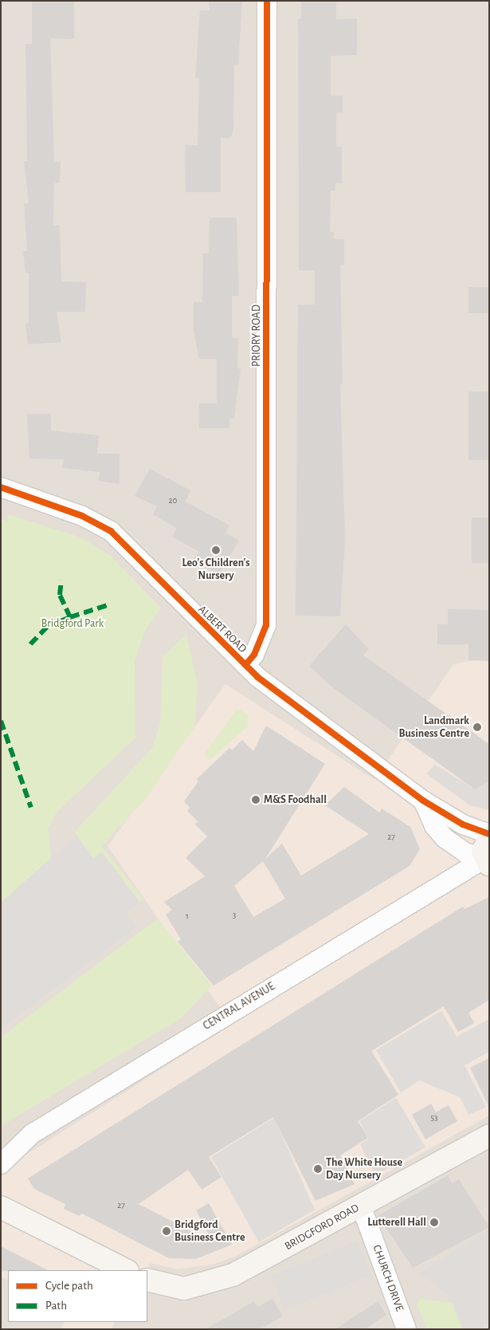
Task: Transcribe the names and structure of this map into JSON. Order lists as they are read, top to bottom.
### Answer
{
  "streets": {
    "street": [
      "PRIORY ROAD",
      "ALBERT ROAD",
      "CENTRAL AVENUE",
      "BRIDGFORD ROAD",
      "CHURCH DRIVE"
    ]
  },
  "crossings": [
    ["PRIORY ROAD", "ALBERT ROAD"],
    ["ALBERT ROAD", "CENTRAL AVENUE"],
    ["BRIDGFORD ROAD", "CHURCH DRIVE"]
  ],
  "parks": ["Bridgford Park"],
  "places": [
    "Leo's Children's Nursery",
    "Landmark Business Centre",
    "M&S Foodhall",
    "The White House Day Nursery",
    "Lutterell Hall",
    "Bridgford Business Centre"
  ],
  "house_numbers": [
    "20",
    "27",
    "3",
    "1",
    "53",
    "27"
  ],
  "legend": ["Cycle path", "Path"]
}
